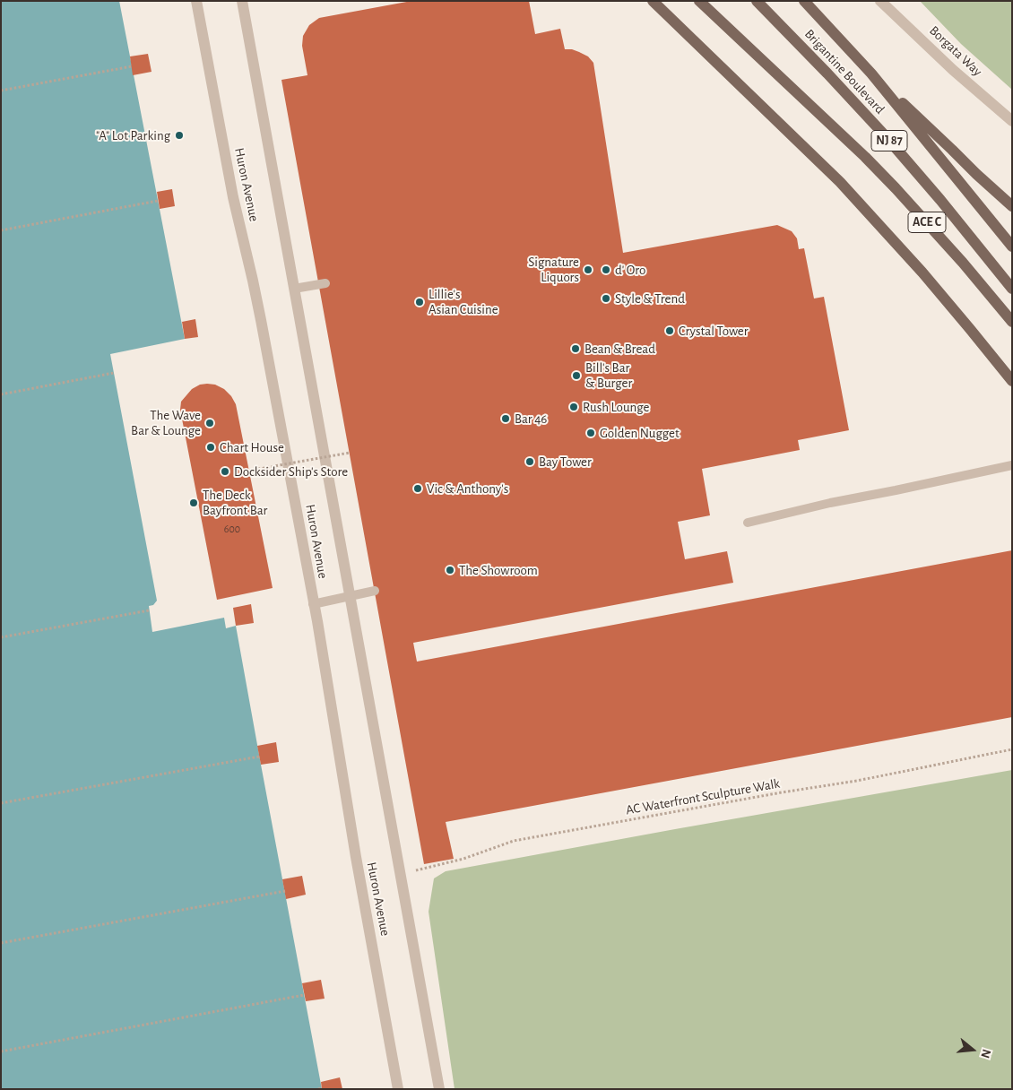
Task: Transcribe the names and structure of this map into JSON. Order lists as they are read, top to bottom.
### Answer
{
  "streets": {
    "main road": ["Brigantine Boulevard", "NJ 87", "ACE C"],
    "street": ["Borgata Way", "Huron Avenue"],
    "path": ["AC Waterfront Sculpture Walk"]
  },
  "crossings": [
    ["Huron Avenue", "AC Waterfront Sculpture Walk"]
  ],
  "places": [
    "\"A\" Lot Parking",
    "Signature Liquors",
    "d' Oro",
    "Style & Trend",
    "Lillie's Asian Cuisine",
    "Crystal Tower",
    "Bean & Bread",
    "Bill's Bar & Burger",
    "Rush Lounge",
    "Bar 46",
    "The Wave Bar & Lounge",
    "Golden Nugget",
    "Chart House",
    "Bay Tower",
    "Docksider Ship's Store",
    "Vic & Anthony's",
    "The Deck Bayfront Bar",
    "The Showroom"
  ],
  "house_numbers": ["600"],
  "north": "right"
}
